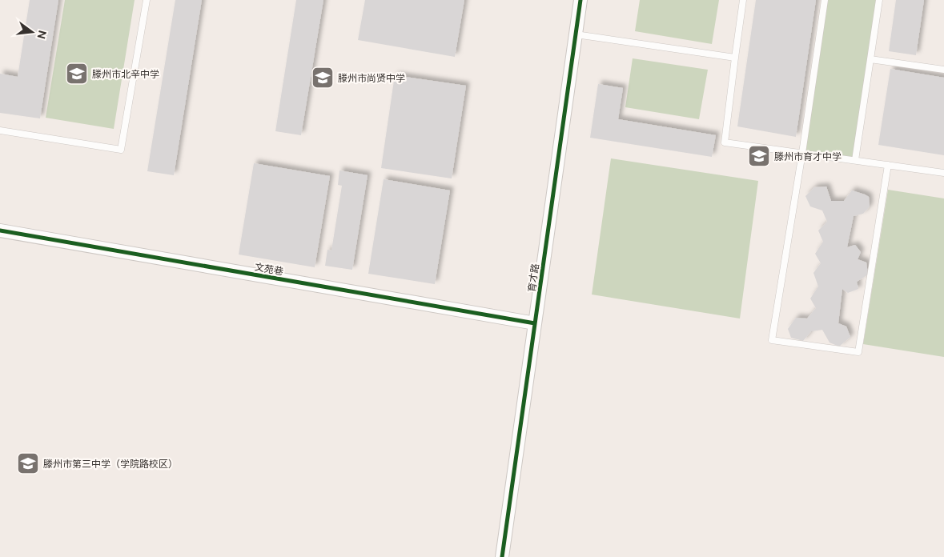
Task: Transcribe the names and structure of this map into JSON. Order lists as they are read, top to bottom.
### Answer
{
  "streets": {
    "street": ["文苑巷", "育才路"]
  },
  "crossings": [
    ["文苑巷", "育才路"]
  ],
  "places": {
    "school or university": [
      "滕州市北辛中学",
      "滕州市尚贤中学",
      "滕州市育才中学",
      "滕州市第三中学（学院路校区）"
    ]
  },
  "north": "right"
}
